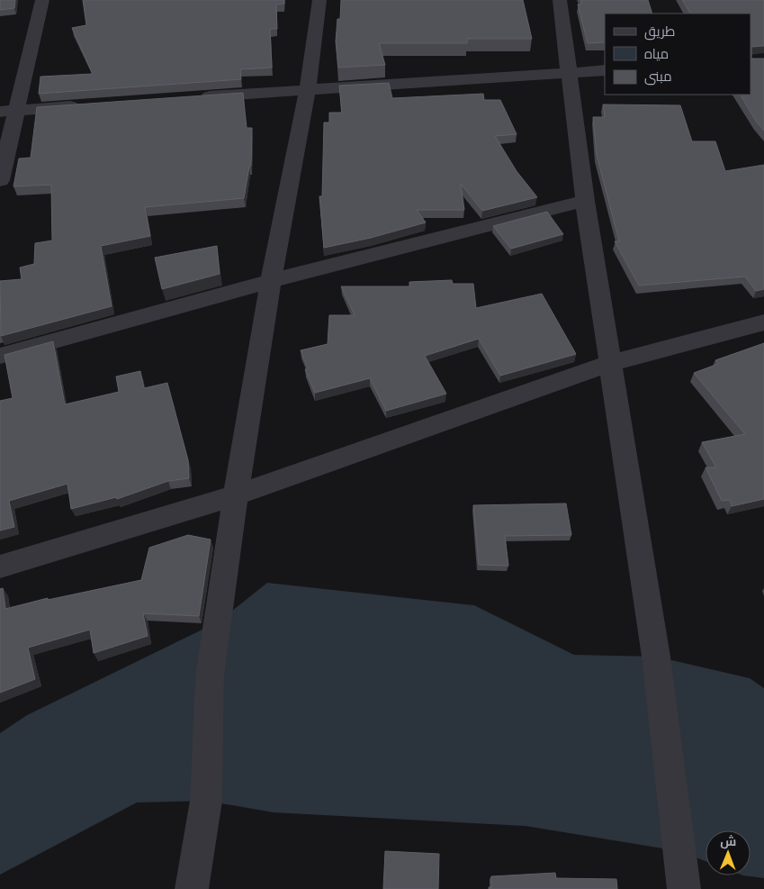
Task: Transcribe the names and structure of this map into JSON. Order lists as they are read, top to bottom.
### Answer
{
  "legend": ["طريق", "مياه", "مبنى"],
  "north": "top"
}
